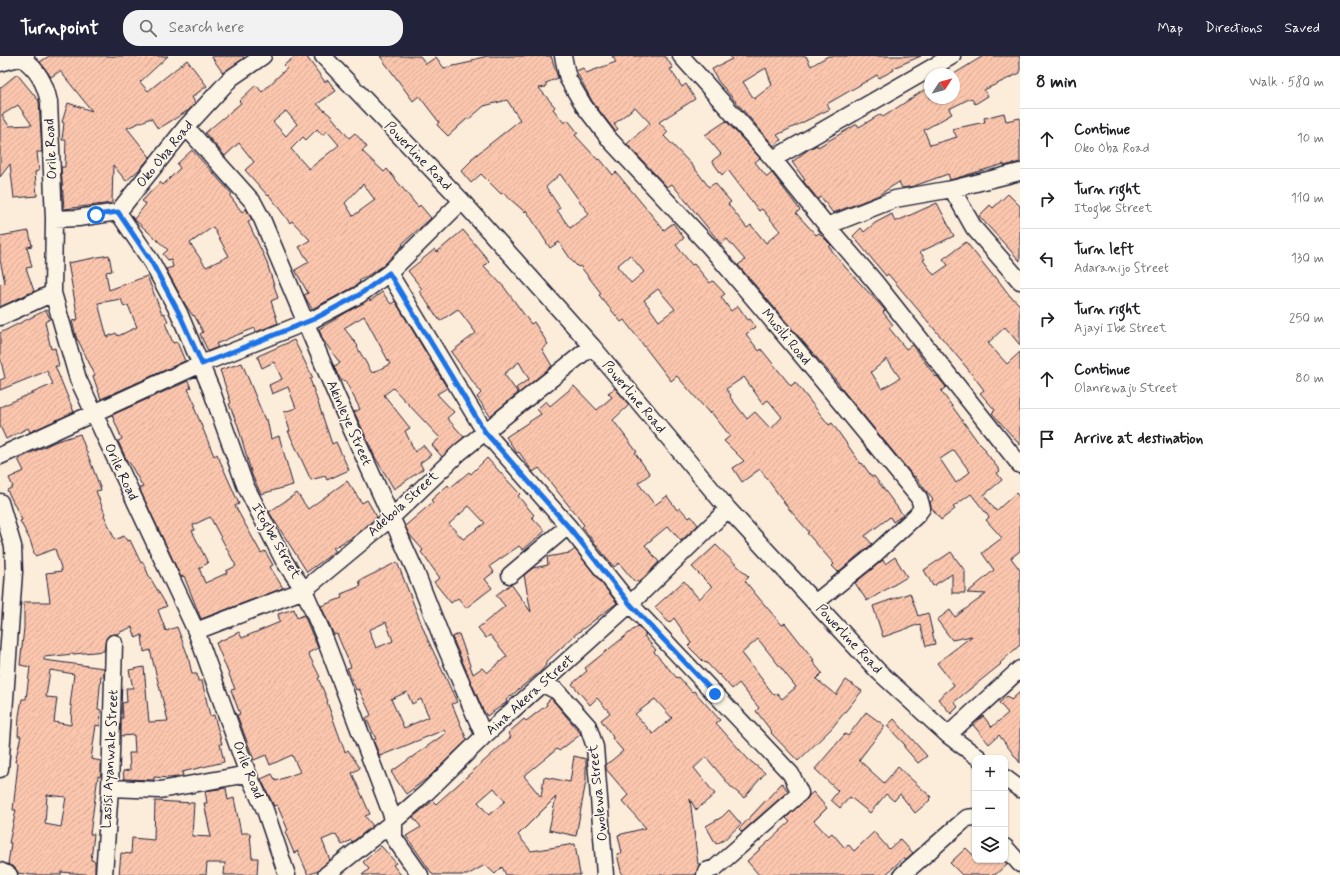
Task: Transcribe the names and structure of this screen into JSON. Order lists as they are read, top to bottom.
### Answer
{
  "streets": {
    "street": [
      "Orile Road",
      "Oko Oba Road",
      "Powerline Road",
      "Musili Road",
      "Akinleye Street",
      "Adebola Street",
      "Itogbe Street",
      "Aina Akera Street",
      "Lasisi Ayanwale Street",
      "Owolewa Street"
    ]
  },
  "crossings": [
    ["Orile Road", "Adebola Street"],
    ["Oko Oba Road", "Akinleye Street"],
    ["Oko Oba Road", "Itogbe Street"],
    ["Powerline Road", "Musili Road"],
    ["Powerline Road", "Adebola Street"],
    ["Powerline Road", "Aina Akera Street"],
    ["Akinleye Street", "Adebola Street"],
    ["Akinleye Street", "Aina Akera Street"],
    ["Adebola Street", "Itogbe Street"],
    ["Itogbe Street", "Aina Akera Street"],
    ["Aina Akera Street", "Owolewa Street"]
  ],
  "north": "top right",
  "page": {
    "header": "Turnpoint",
    "search": "Search here",
    "nav": ["Map", "Directions", "Saved"],
    "heading": ["8 min", "Walk · 580 m"],
    "list": [
      ["Continue", "Oko Oba Road", "10 m"],
      ["Turn right", "Itogbe Street", "110 m"],
      ["Turn left", "Adaranijo Street", "130 m"],
      ["Turn right", "Ajayi Ibe Street", "250 m"],
      ["Continue", "Olanrewaju Street", "80 m"],
      "Arrive at destination"
    ],
    "map_buttons": ["+", "−"]
  }
}
